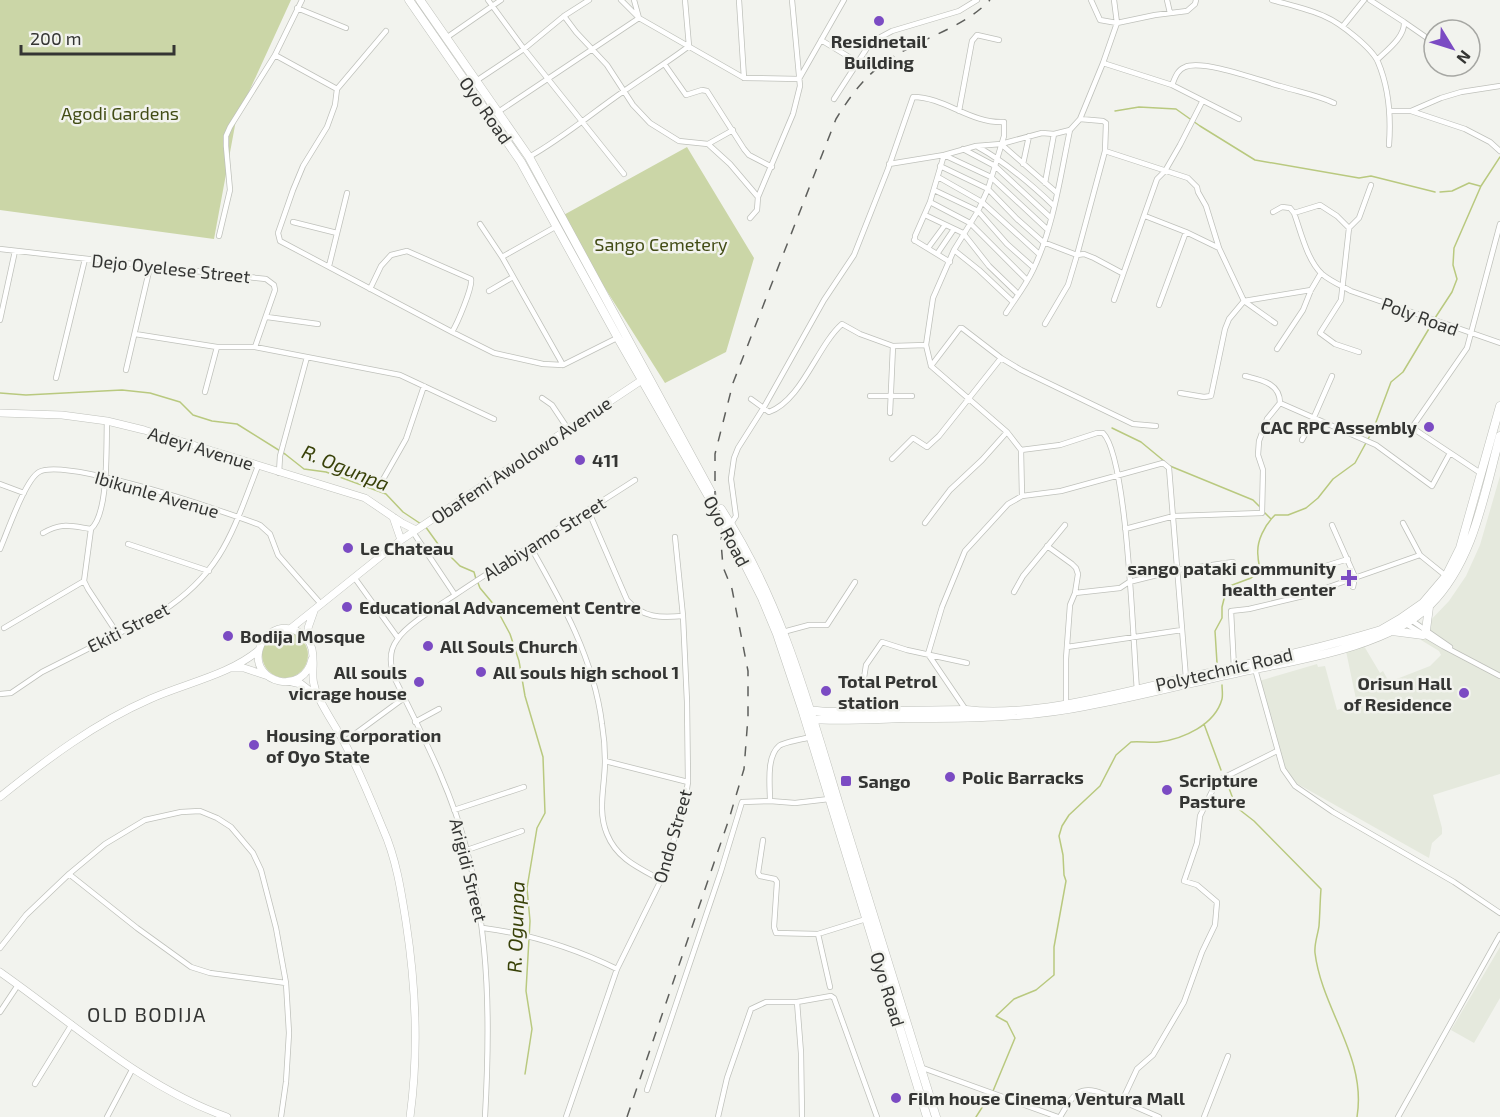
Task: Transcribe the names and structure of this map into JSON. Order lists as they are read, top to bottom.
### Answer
{
  "streets": {
    "main road": [
      "Oyo Road",
      "Adeyi Avenue",
      "Obafemi Awolowo Avenue",
      "Polytechnic Road"
    ],
    "street": [
      "Dejo Oyelese Street",
      "Poly Road",
      "Ibikunle Avenue",
      "Alabiyamo Street",
      "Ekiti Street",
      "Ondo Street",
      "Arigidi Street"
    ]
  },
  "crossings": [
    ["Oyo Road", "Obafemi Awolowo Avenue"],
    ["Oyo Road", "Polytechnic Road"],
    ["Adeyi Avenue", "Obafemi Awolowo Avenue"],
    ["Adeyi Avenue", "Ekiti Street"],
    ["Obafemi Awolowo Avenue", "Ibikunle Avenue"],
    ["Ibikunle Avenue", "Ekiti Street"]
  ],
  "districts": ["OLD BODIJA"],
  "water": ["R. Ogunpa"],
  "parks": ["Agodi Gardens", "Sango Cemetery"],
  "places": {
    "other": [
      "Residnetail Building",
      "CAC RPC Assembly",
      "411",
      "Le Chateau",
      "Educational Advancement Centre",
      "Bodija Mosque",
      "All Souls Church",
      "All souls high school 1",
      "All souls vicrage house",
      "Total Petrol station",
      "Orisun Hall of Residence",
      "Housing Corporation of Oyo State",
      "Polic Barracks",
      "Scripture Pasture",
      "Film house Cinema, Ventura Mall"
    ],
    "health": ["sango pataki community health center"],
    "transit": ["Sango"]
  },
  "scale_bar": "200 m",
  "north": "bottom right"
}
